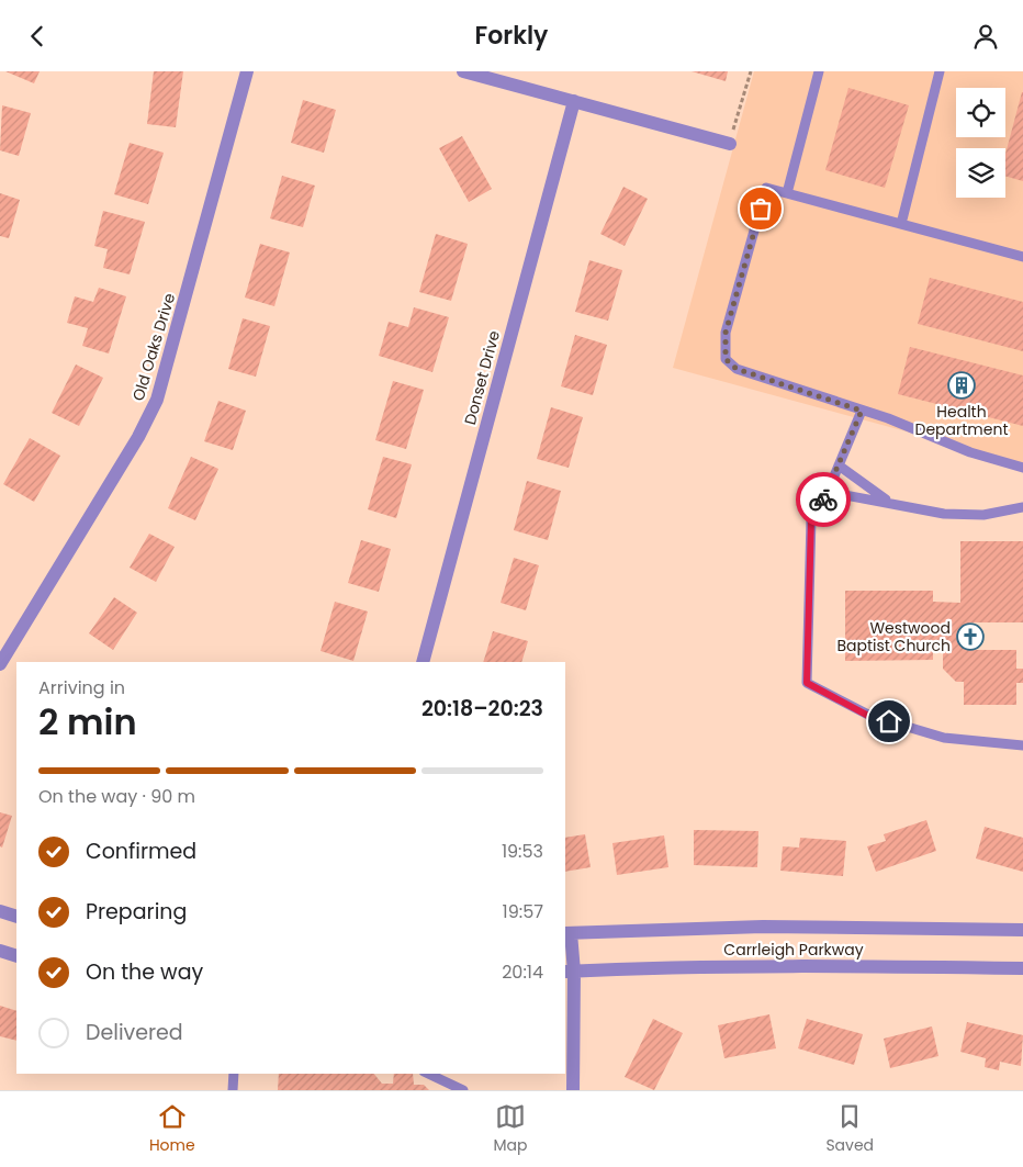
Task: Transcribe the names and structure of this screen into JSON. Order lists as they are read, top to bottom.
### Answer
{
  "streets": {
    "street": ["Old Oaks Drive", "Donset Drive", "Carrleigh Parkway"]
  },
  "places": {
    "building": ["Health Department"],
    "church": ["Westwood Baptist Church"]
  },
  "page": {
    "header": "Forkly",
    "heading": ["2 min", "Arriving in", "20:18–20:23"],
    "bar": "On the way · 90 m",
    "list": [
      ["Confirmed", "19:53"],
      ["Preparing", "19:57"],
      ["On the way", "20:14"],
      "Delivered"
    ],
    "tabs": ["Home", "Map", "Saved"]
  }
}
